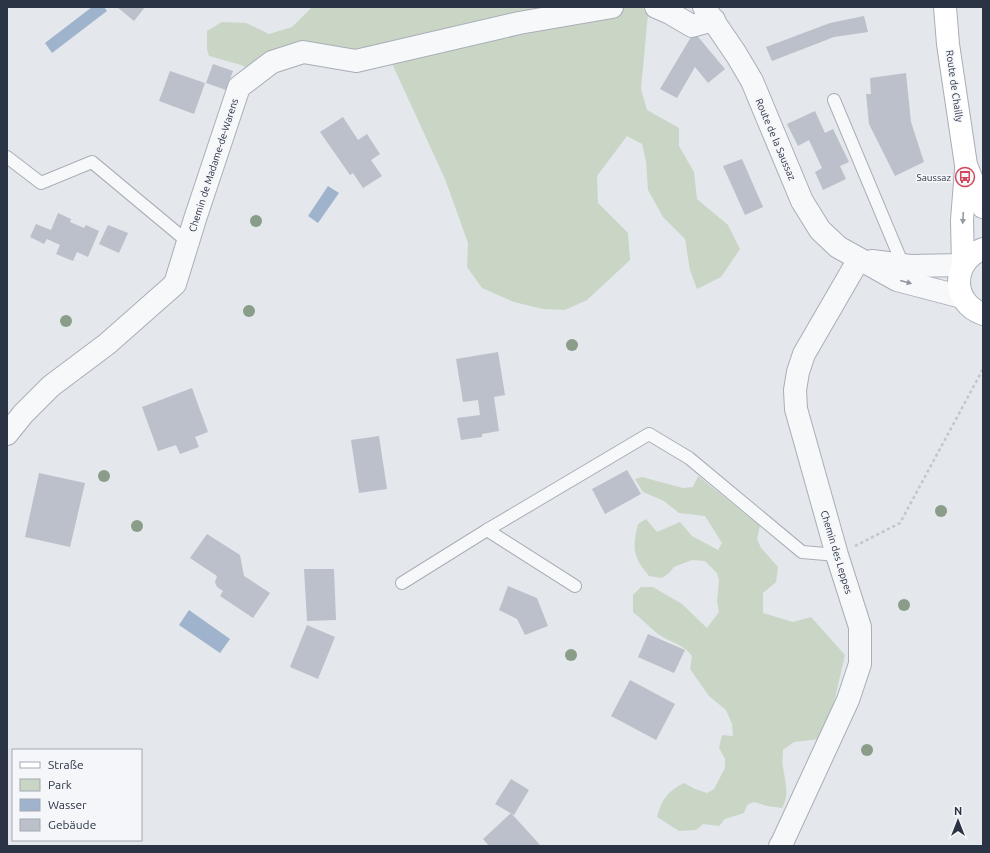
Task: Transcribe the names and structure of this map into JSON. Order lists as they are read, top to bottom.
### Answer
{
  "streets": {
    "main road": ["Route de Chailly"],
    "street": ["Route de la Saussaz", "Chemin de Madame-de-Warens", "Chemin des Leppes"]
  },
  "crossings": [
    ["Route de Chailly", "Route de la Saussaz"],
    ["Route de la Saussaz", "Chemin des Leppes"]
  ],
  "places": {
    "bus stop": ["Saussaz"]
  },
  "legend": [
    "Straße",
    "Park",
    "Wasser",
    "Gebäude"
  ],
  "north": "top"
}
